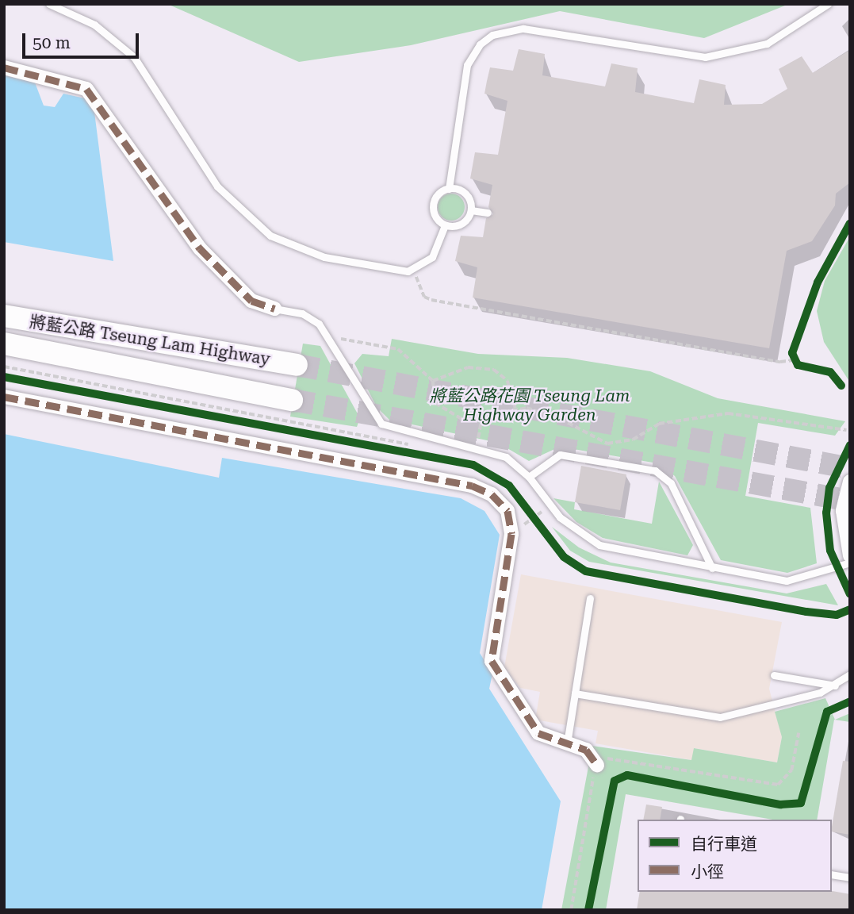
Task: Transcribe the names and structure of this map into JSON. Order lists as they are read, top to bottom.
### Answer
{
  "streets": {
    "main road": ["將藍公路 Tseung Lam Highway"]
  },
  "parks": ["將藍公路花園 Tseung Lam Highway Garden"],
  "legend": ["自行車道", "小徑"],
  "scale_bar": "50 m"
}
